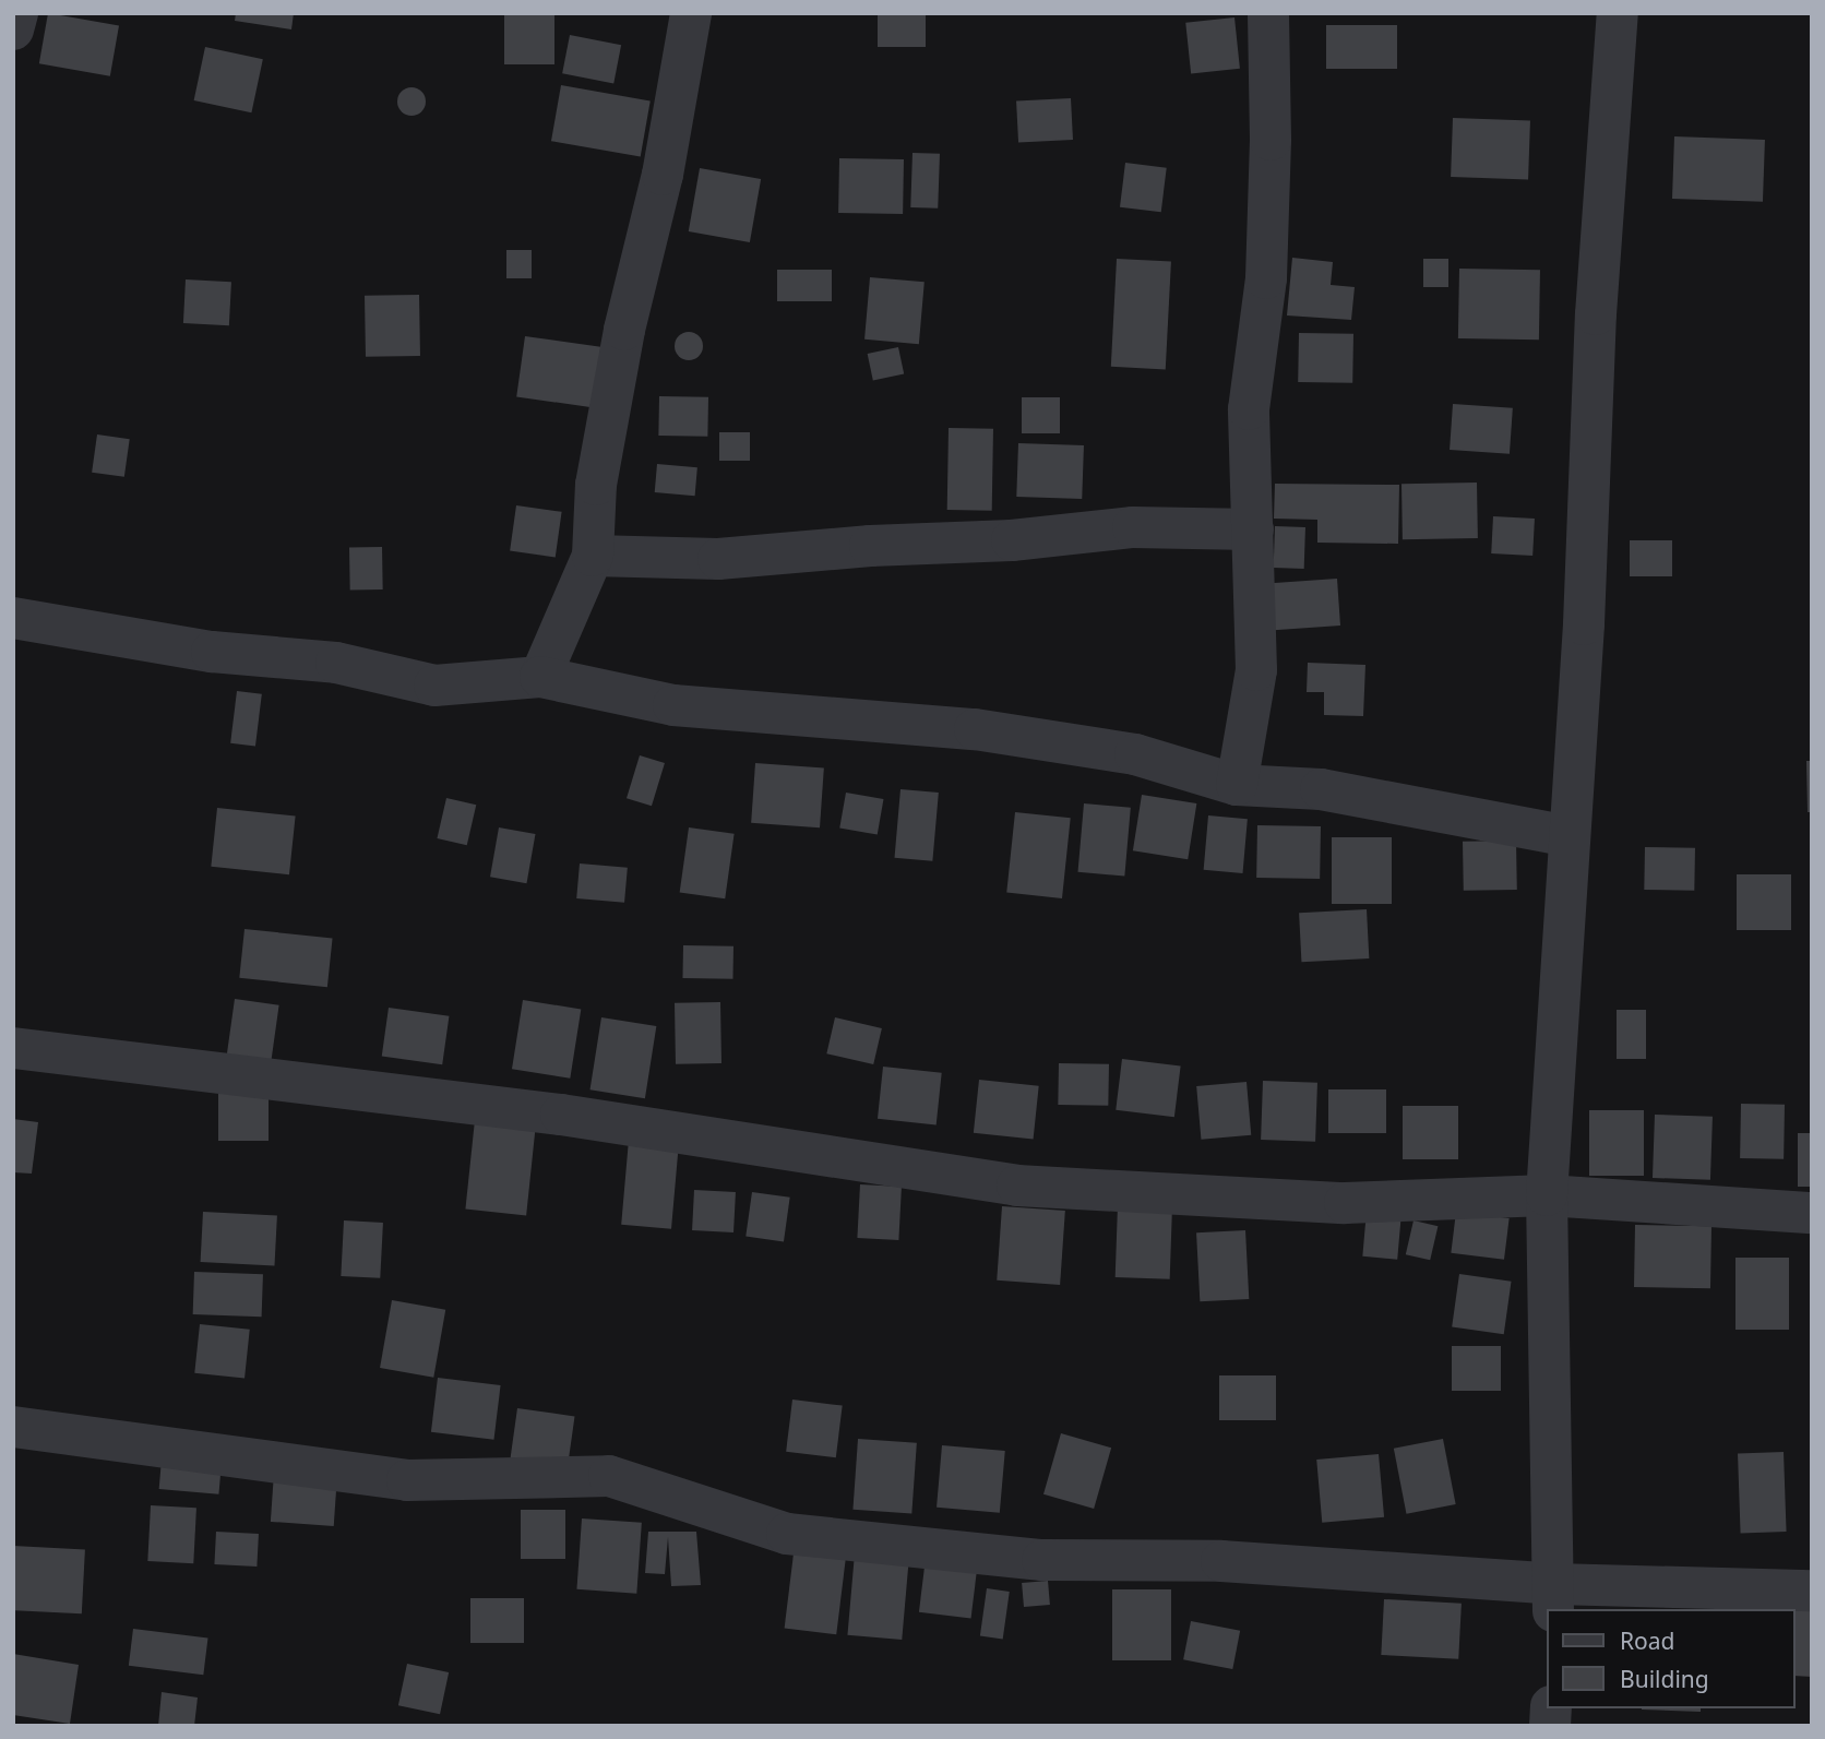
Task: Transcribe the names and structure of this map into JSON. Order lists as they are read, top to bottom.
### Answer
{
  "legend": ["Road", "Building"]
}
